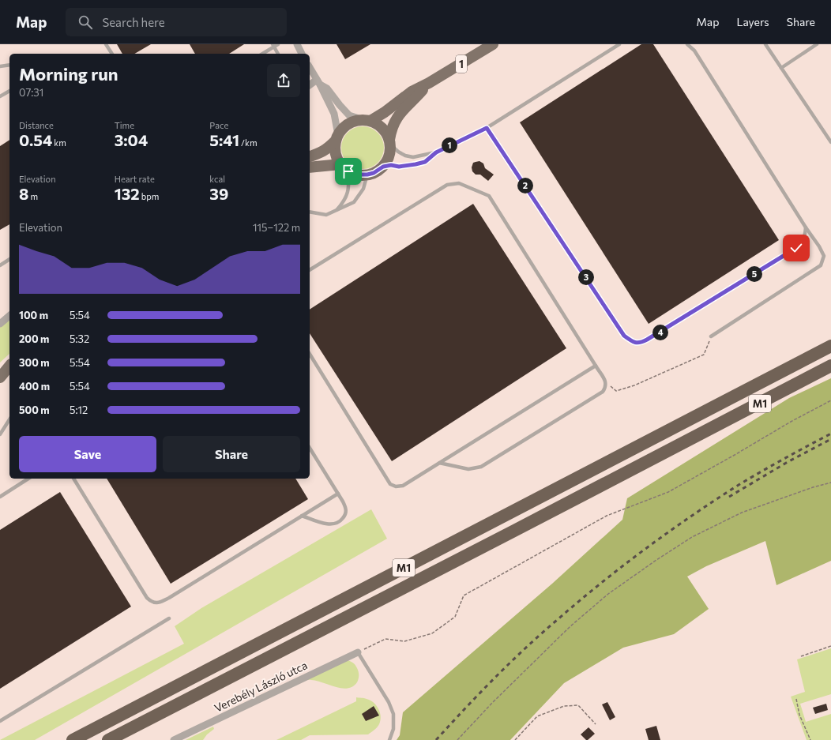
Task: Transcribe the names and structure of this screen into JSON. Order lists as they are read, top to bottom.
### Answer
{
  "streets": {
    "highway": ["M1"],
    "main road": ["1"],
    "street": ["Verebély László utca"]
  },
  "page": {
    "header": "Map",
    "search": "Search here",
    "nav": ["Map", "Layers", "Share"],
    "heading": ["Morning run", "07:31"],
    "stats": [
      ["Distance", "0.54 km"],
      ["Time", "3:04"],
      ["Pace", "5:41 /km"],
      ["Elevation", "8 m"],
      ["Heart rate", "132 bpm"],
      ["kcal", "39"]
    ],
    "pins": [
      "1",
      "2",
      "5",
      "3",
      "4"
    ],
    "chart": ["Elevation", "115–122 m"],
    "list": [
      {
        "name": "100 m",
        "note": "5:54"
      },
      {
        "name": "200 m",
        "note": "5:32"
      },
      {
        "name": "300 m",
        "note": "5:54"
      },
      {
        "name": "400 m",
        "note": "5:54"
      },
      {
        "name": "500 m",
        "note": "5:12"
      }
    ],
    "buttons": ["Save", "Share"]
  }
}
